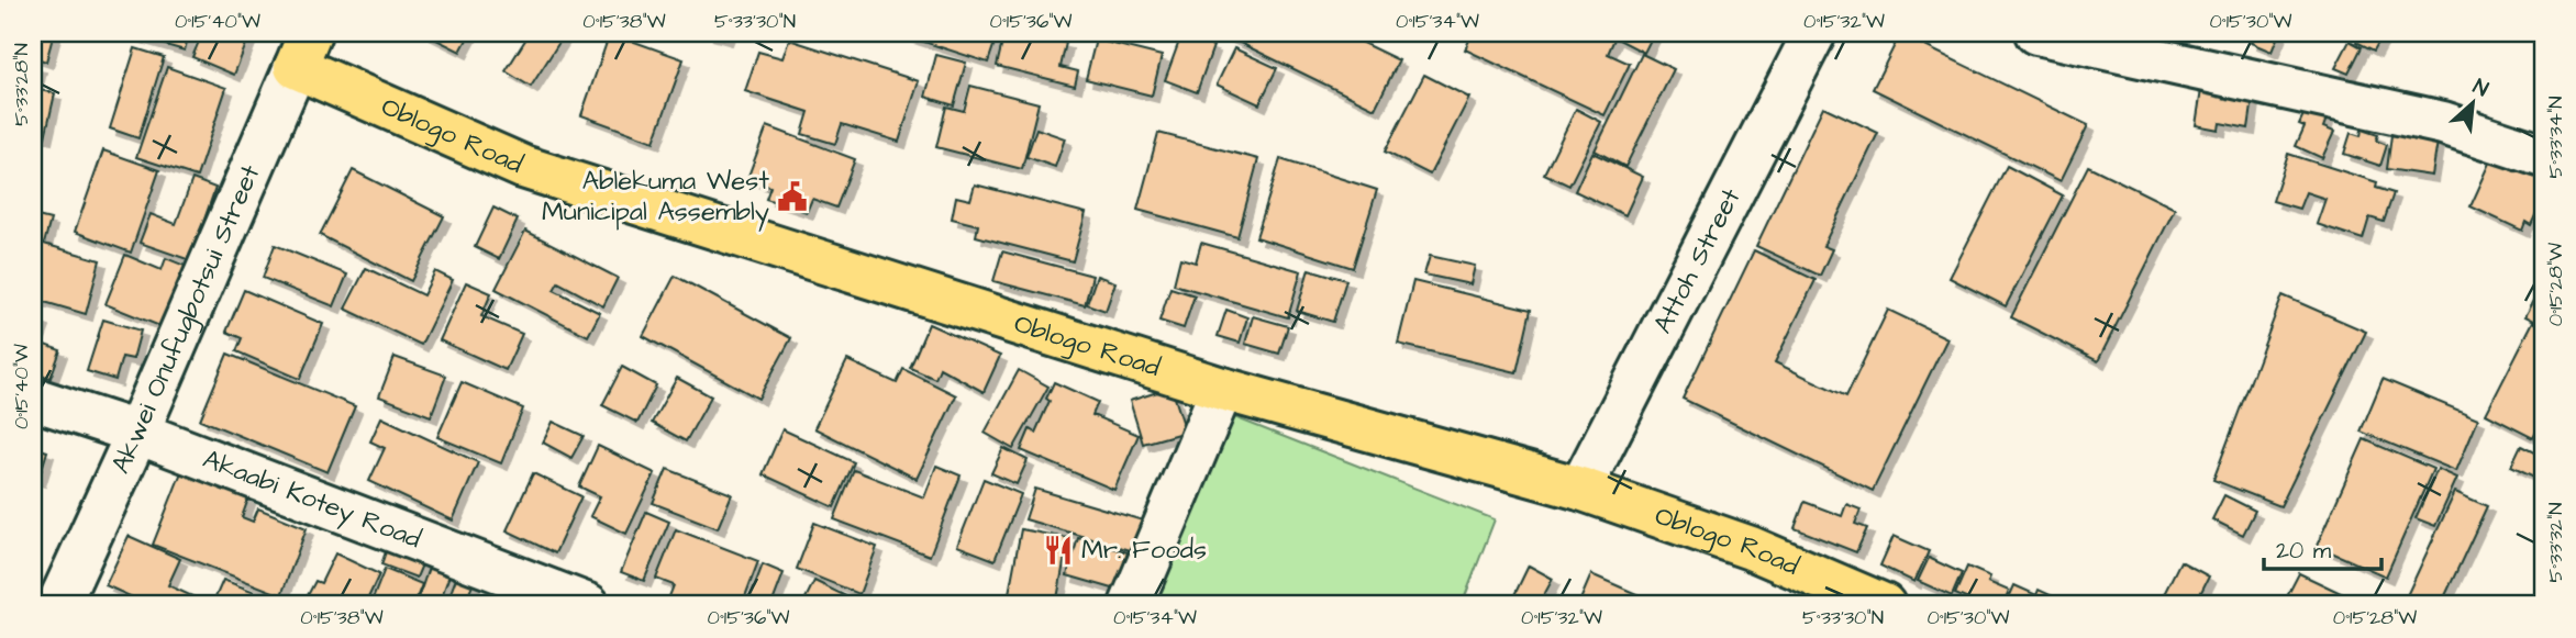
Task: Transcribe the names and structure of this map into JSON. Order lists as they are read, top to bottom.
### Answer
{
  "streets": {
    "main road": ["Oblogo Road"],
    "street": ["Attoh Street", "Akwei Onufugbotsui Street", "Akaabi Kotey Road"]
  },
  "crossings": [
    ["Oblogo Road", "Attoh Street"],
    ["Oblogo Road", "Akwei Onufugbotsui Street"],
    ["Akwei Onufugbotsui Street", "Akaabi Kotey Road"]
  ],
  "places": {
    "public building": ["Ablekuma West Municipal Assembly"],
    "restaurant": ["Mr. Foods"]
  },
  "scale_bar": "20 m",
  "north": "top right",
  "coordinates": [
    "0°15'40\"W",
    "0°15'38\"W",
    "5°33'30\"N",
    "0°15'36\"W",
    "0°15'34\"W",
    "0°15'32\"W",
    "0°15'30\"W",
    "5°33'28\"N",
    "5°33'34\"N",
    "0°15'28\"W",
    "5°33'32\"N"
  ]
}
